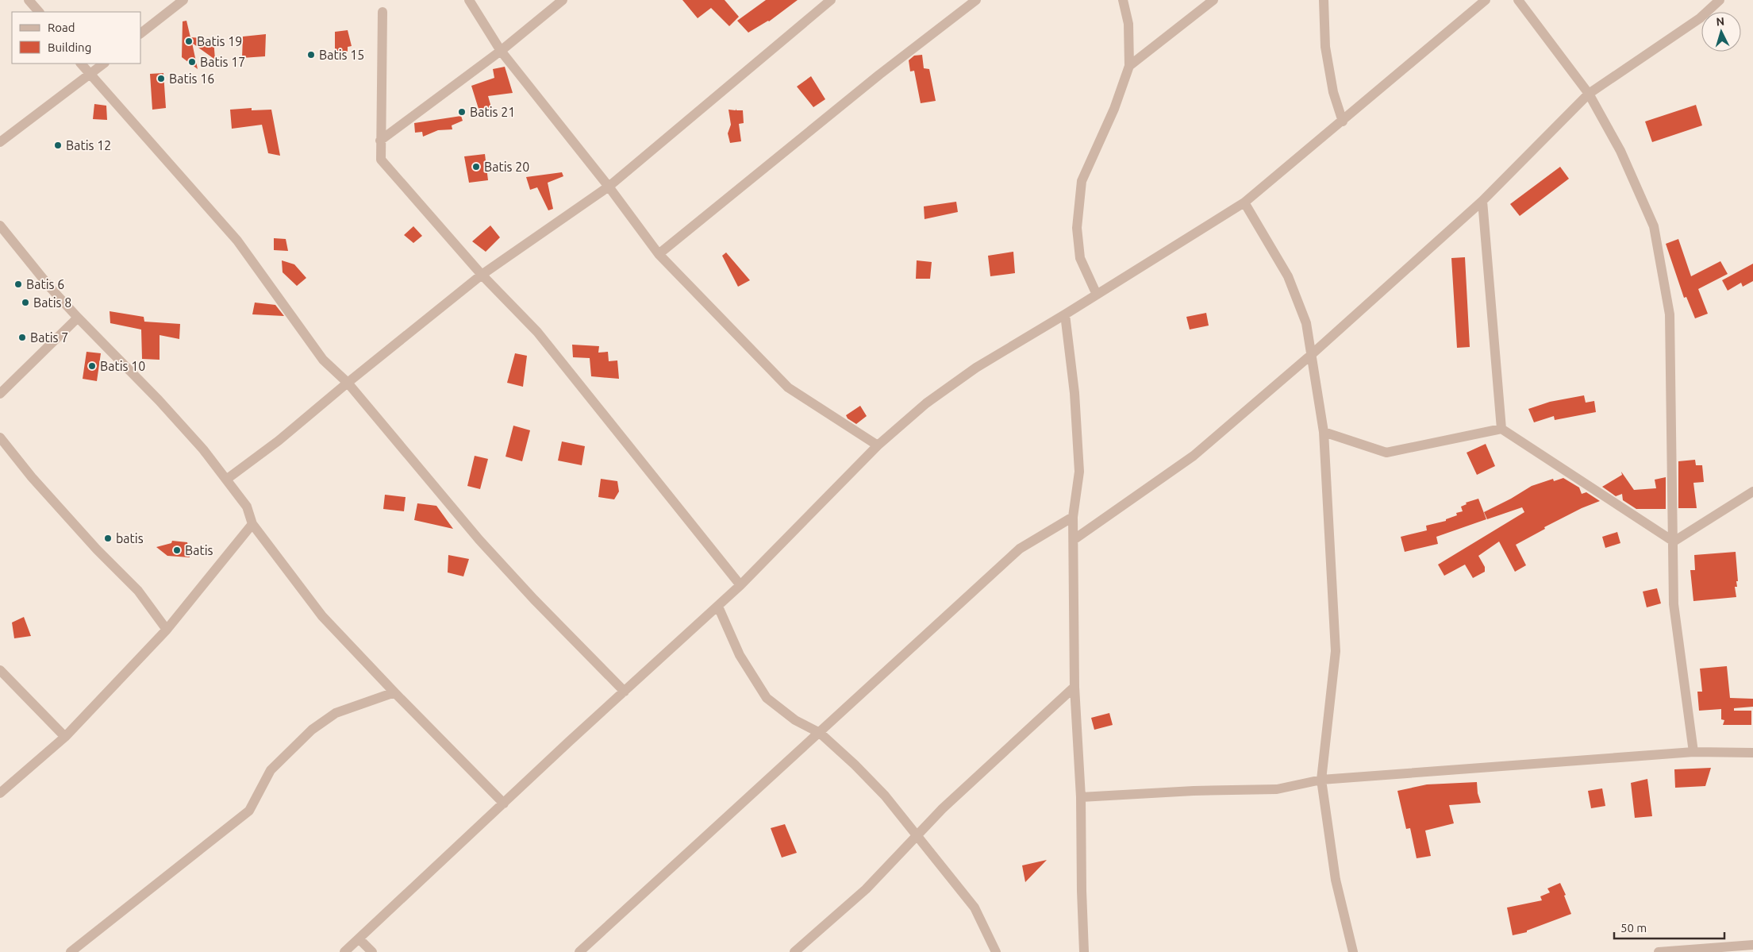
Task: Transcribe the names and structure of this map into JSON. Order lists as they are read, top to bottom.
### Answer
{
  "places": [
    "Batis 19",
    "Batis 15",
    "Batis 17",
    "Batis 16",
    "Batis 21",
    "Batis 12",
    "Batis 20",
    "Batis 6",
    "Batis 8",
    "Batis 7",
    "Batis 10",
    "batis",
    "Batis"
  ],
  "legend": ["Road", "Building"],
  "scale_bar": "50 m",
  "north": "top"
}
